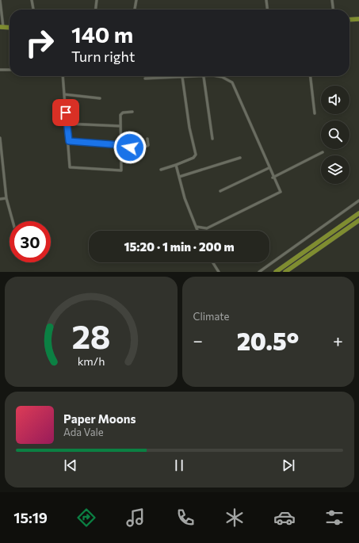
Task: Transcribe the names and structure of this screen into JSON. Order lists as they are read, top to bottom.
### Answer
{
  "page": {
    "turn": ["140 m", "Turn right"],
    "limit": "30",
    "trip": "15:20 · 1 min · 200 m",
    "tile": "Climate",
    "heat": ["−", "20.5°", "+"],
    "song": ["Paper Moons", "Ada Vale"],
    "tabs": "15:19",
    "gauge": ["28", "km/h"]
  }
}
